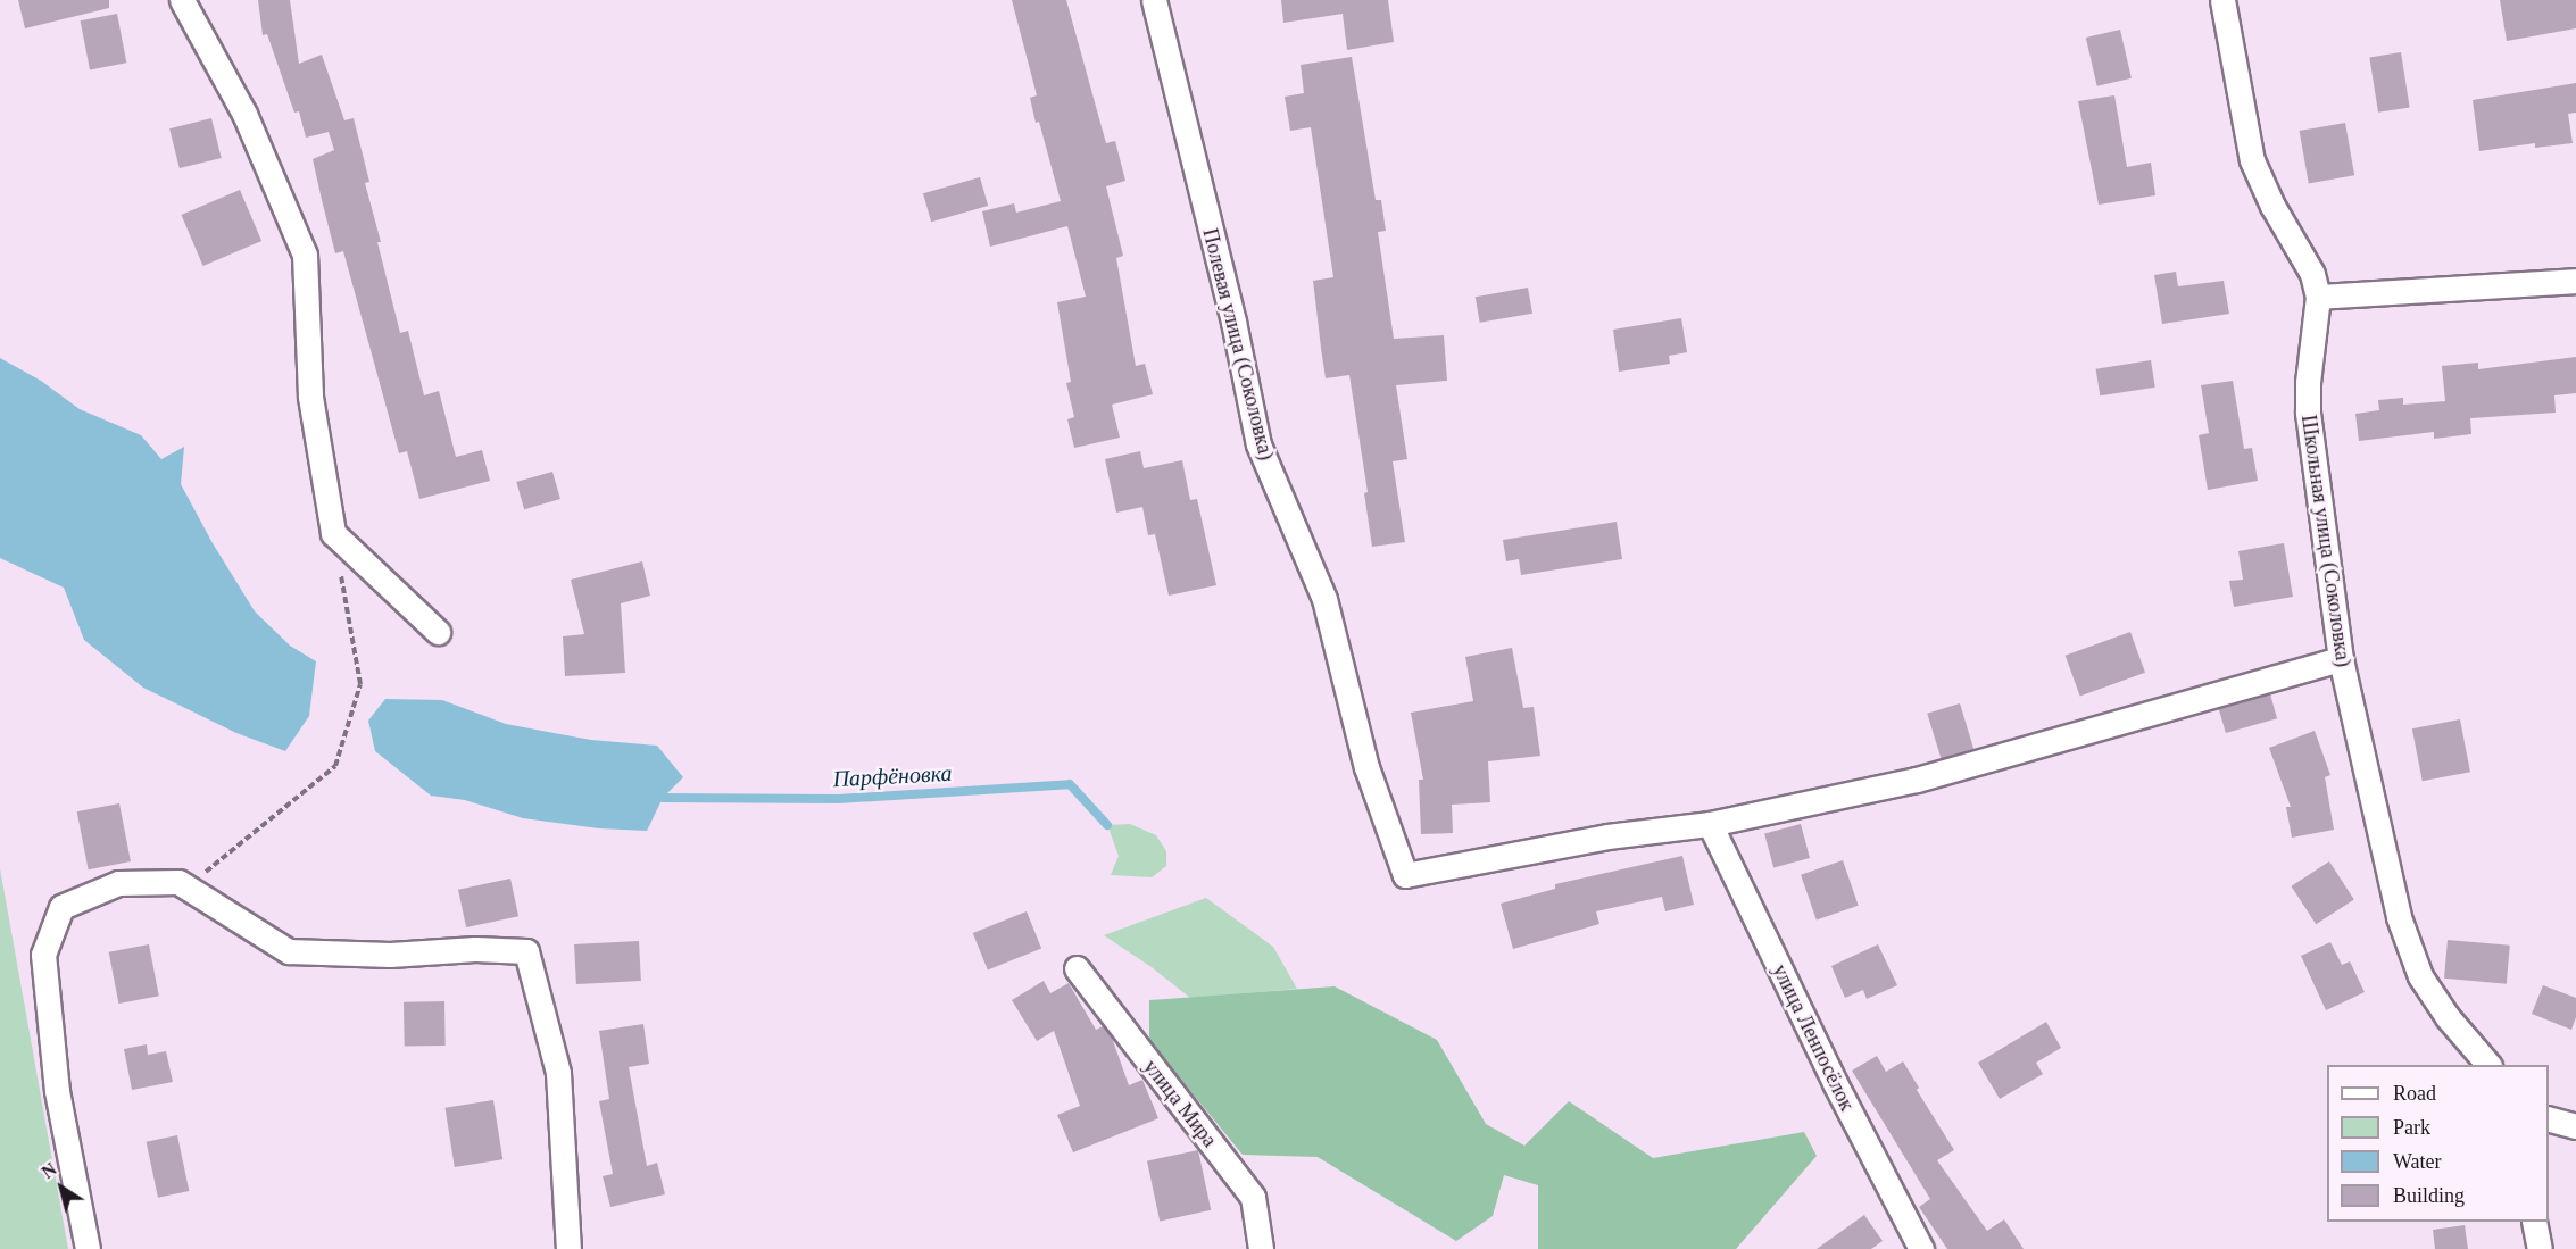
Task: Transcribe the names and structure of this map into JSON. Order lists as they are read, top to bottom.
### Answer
{
  "streets": {
    "street": [
      "Полевая улица (Соколовка)",
      "Школьная улица (Соколовка)",
      "улица Ленпосёлок",
      "улица Мира"
    ]
  },
  "crossings": [
    ["Полевая улица (Соколовка)", "улица Ленпосёлок"]
  ],
  "water": ["Парфёновка"],
  "legend": [
    "Road",
    "Park",
    "Water",
    "Building"
  ],
  "north": "top left"
}
